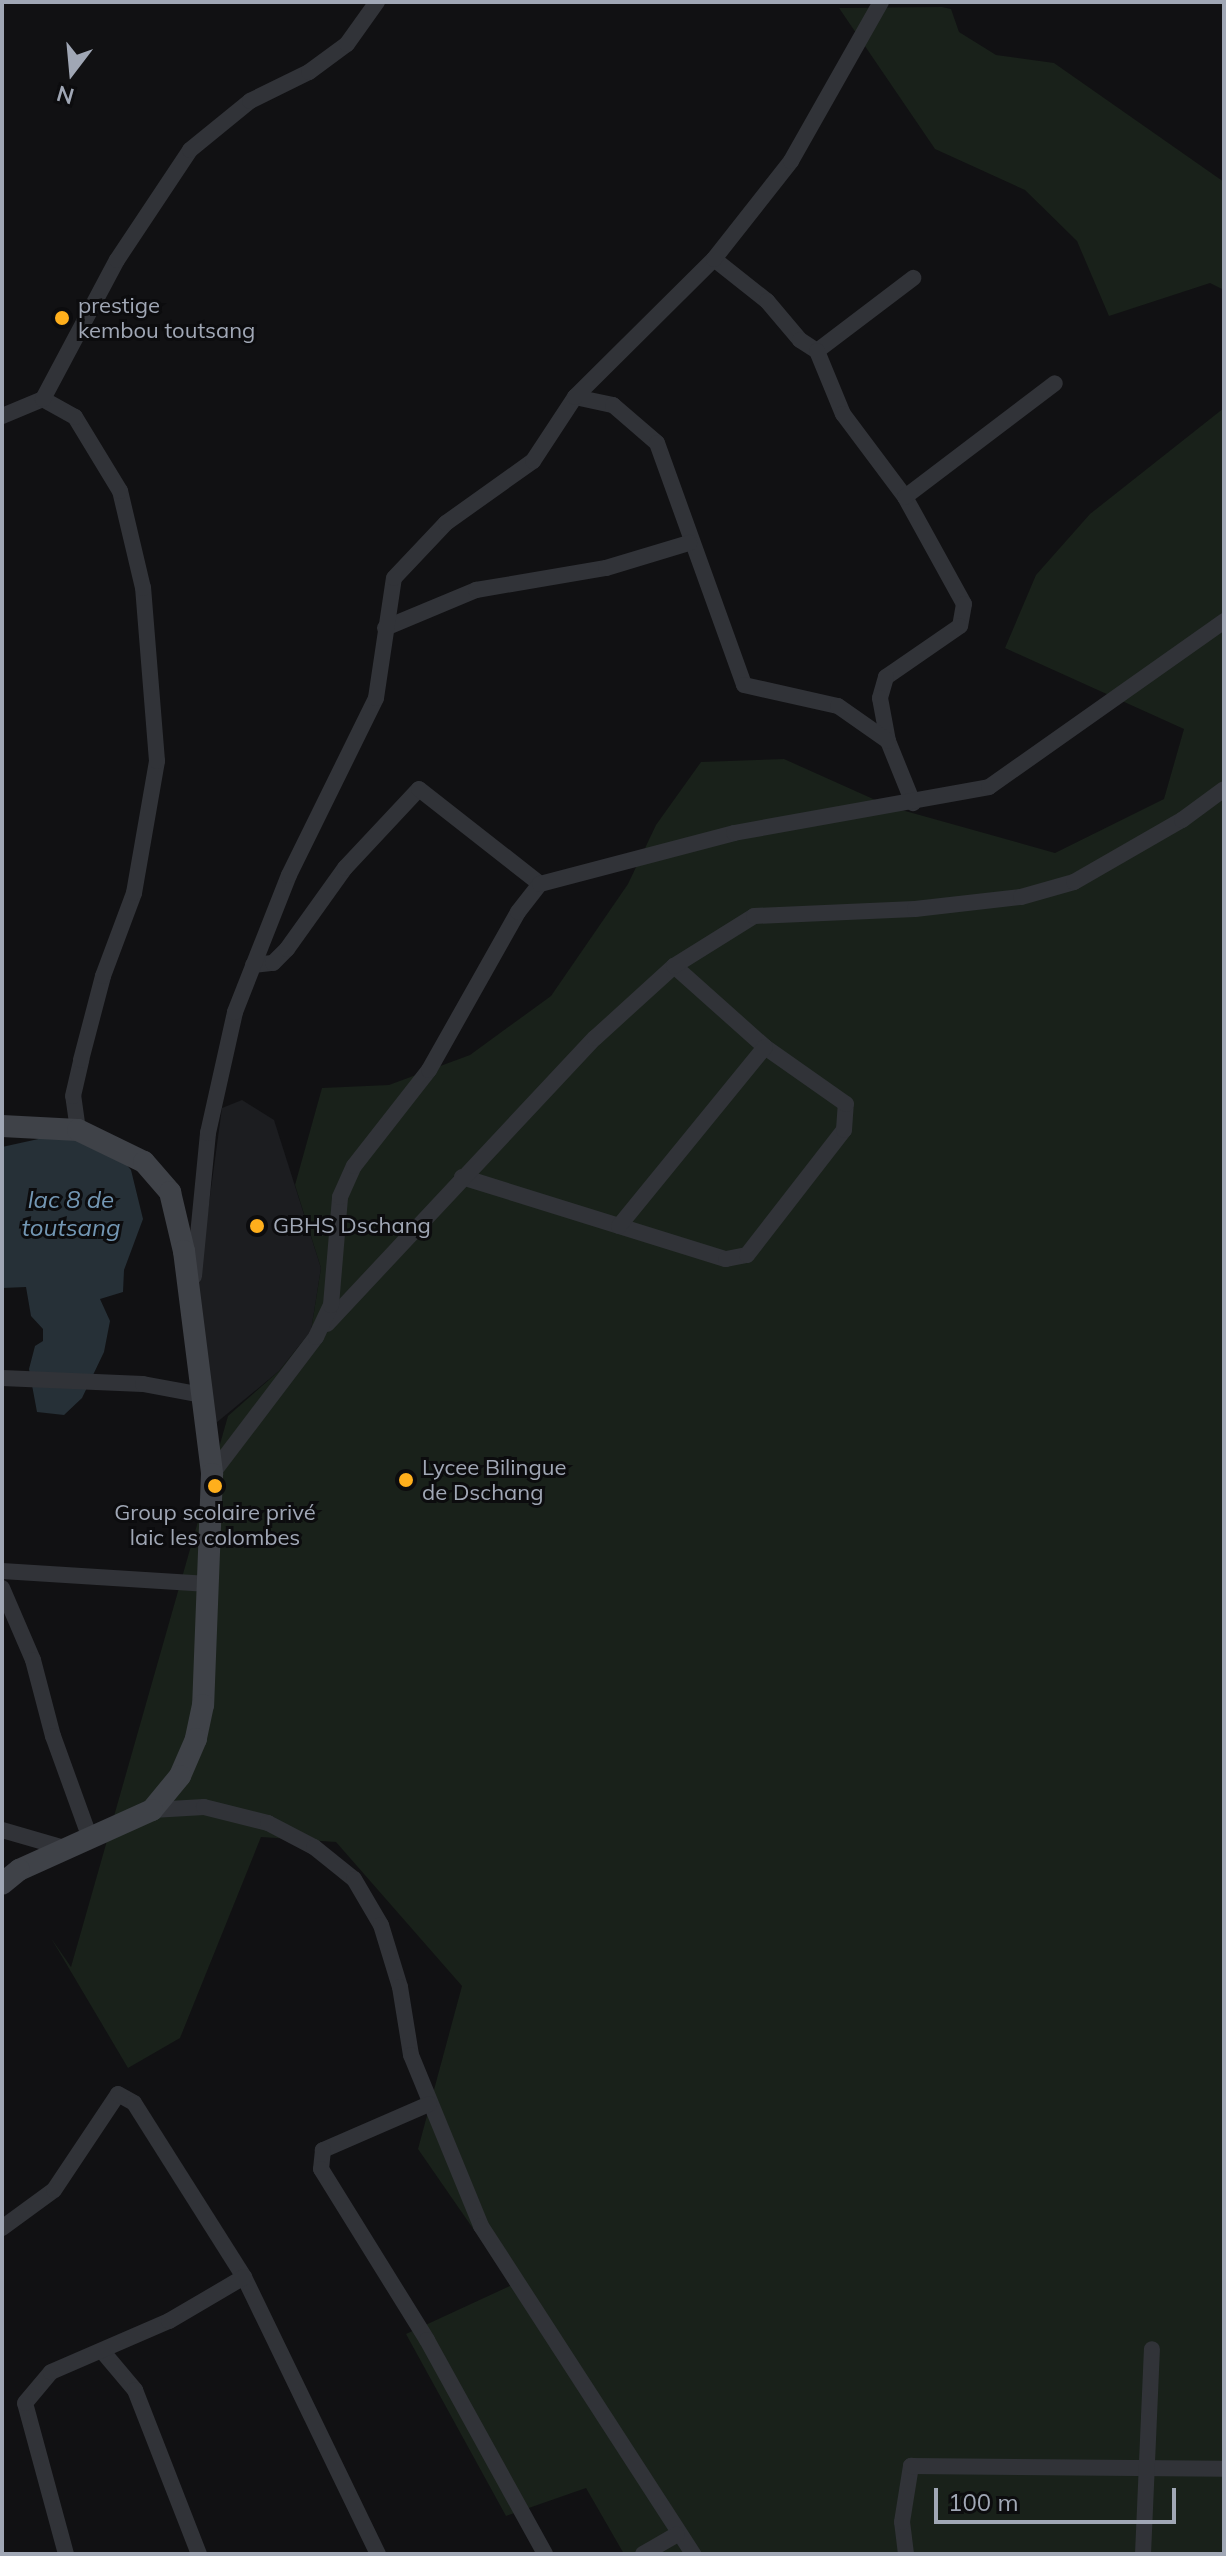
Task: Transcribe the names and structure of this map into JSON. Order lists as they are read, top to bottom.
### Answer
{
  "water": ["lac 8 de toutsang"],
  "places": [
    "prestige kembou toutsang",
    "GBHS Dschang",
    "Lycee Bilingue de Dschang",
    "Group scolaire privé laic les colombes"
  ],
  "scale_bar": "100 m",
  "north": "bottom"
}
